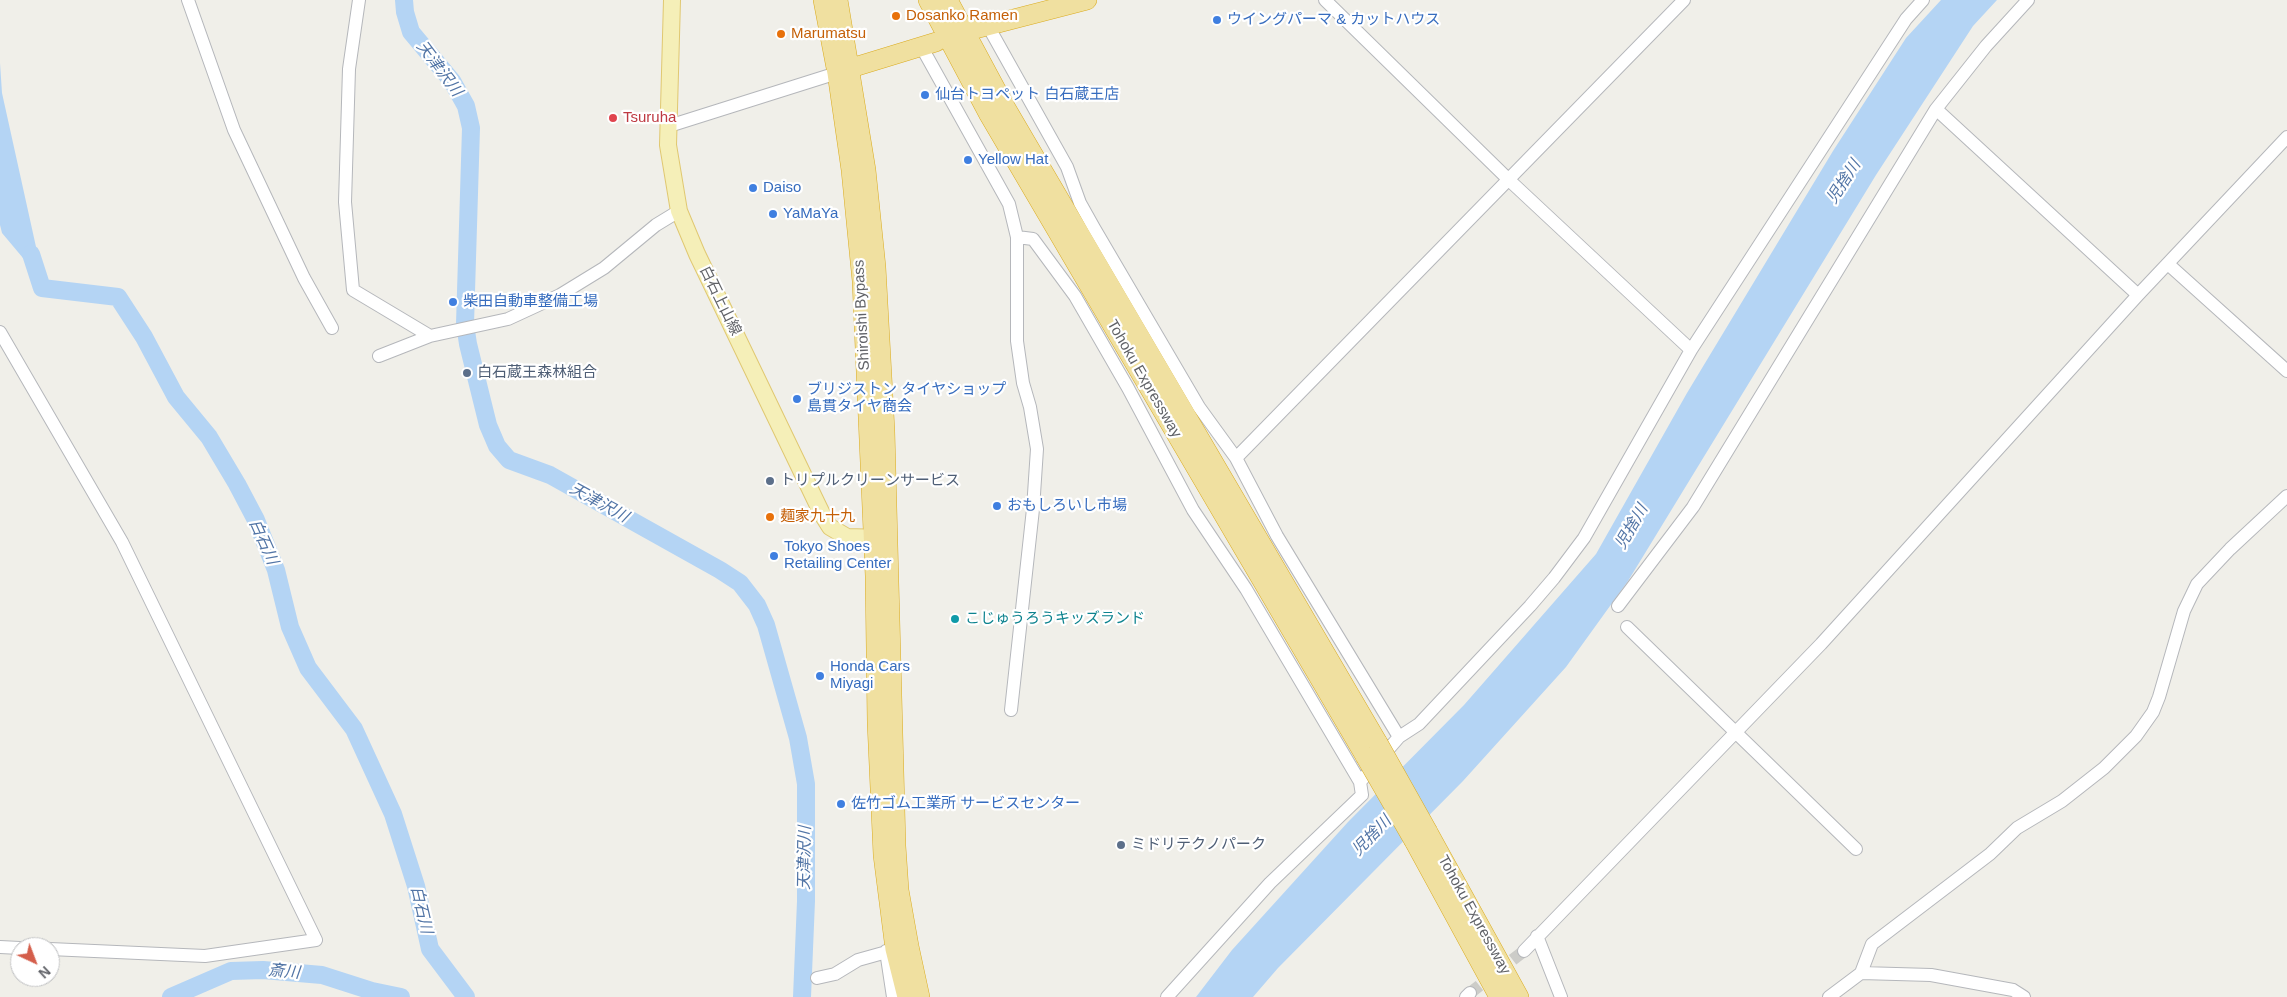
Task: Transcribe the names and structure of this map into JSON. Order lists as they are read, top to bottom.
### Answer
{
  "streets": {
    "highway": ["Shiroishi Bypass", "Tohoku Expressway"],
    "main road": ["白石上山線"]
  },
  "crossings": [
    ["白石上山線", "Shiroishi Bypass"]
  ],
  "water": [
    "天津沢川",
    "児捨川",
    "白石川",
    "斎川"
  ],
  "places": [
    "Dosanko Ramen",
    "ウイングパーマ & カットハウス",
    "Marumatsu",
    "仙台トヨペット 白石蔵王店",
    "Tsuruha",
    "Yellow Hat",
    "Daiso",
    "YaMaYa",
    "柴田自動車整備工場",
    "白石蔵王森林組合",
    "ブリジストン タイヤショップ 島貫タイヤ商会",
    "トリプルクリーンサービス",
    "おもしろいし市場",
    "麺家九十九",
    "Tokyo Shoes Retailing Center",
    "こじゅうろうキッズランド",
    "Honda Cars Miyagi",
    "佐竹ゴム工業所 サービスセンター",
    "ミドリテクノパーク"
  ],
  "north": "bottom right"
}
